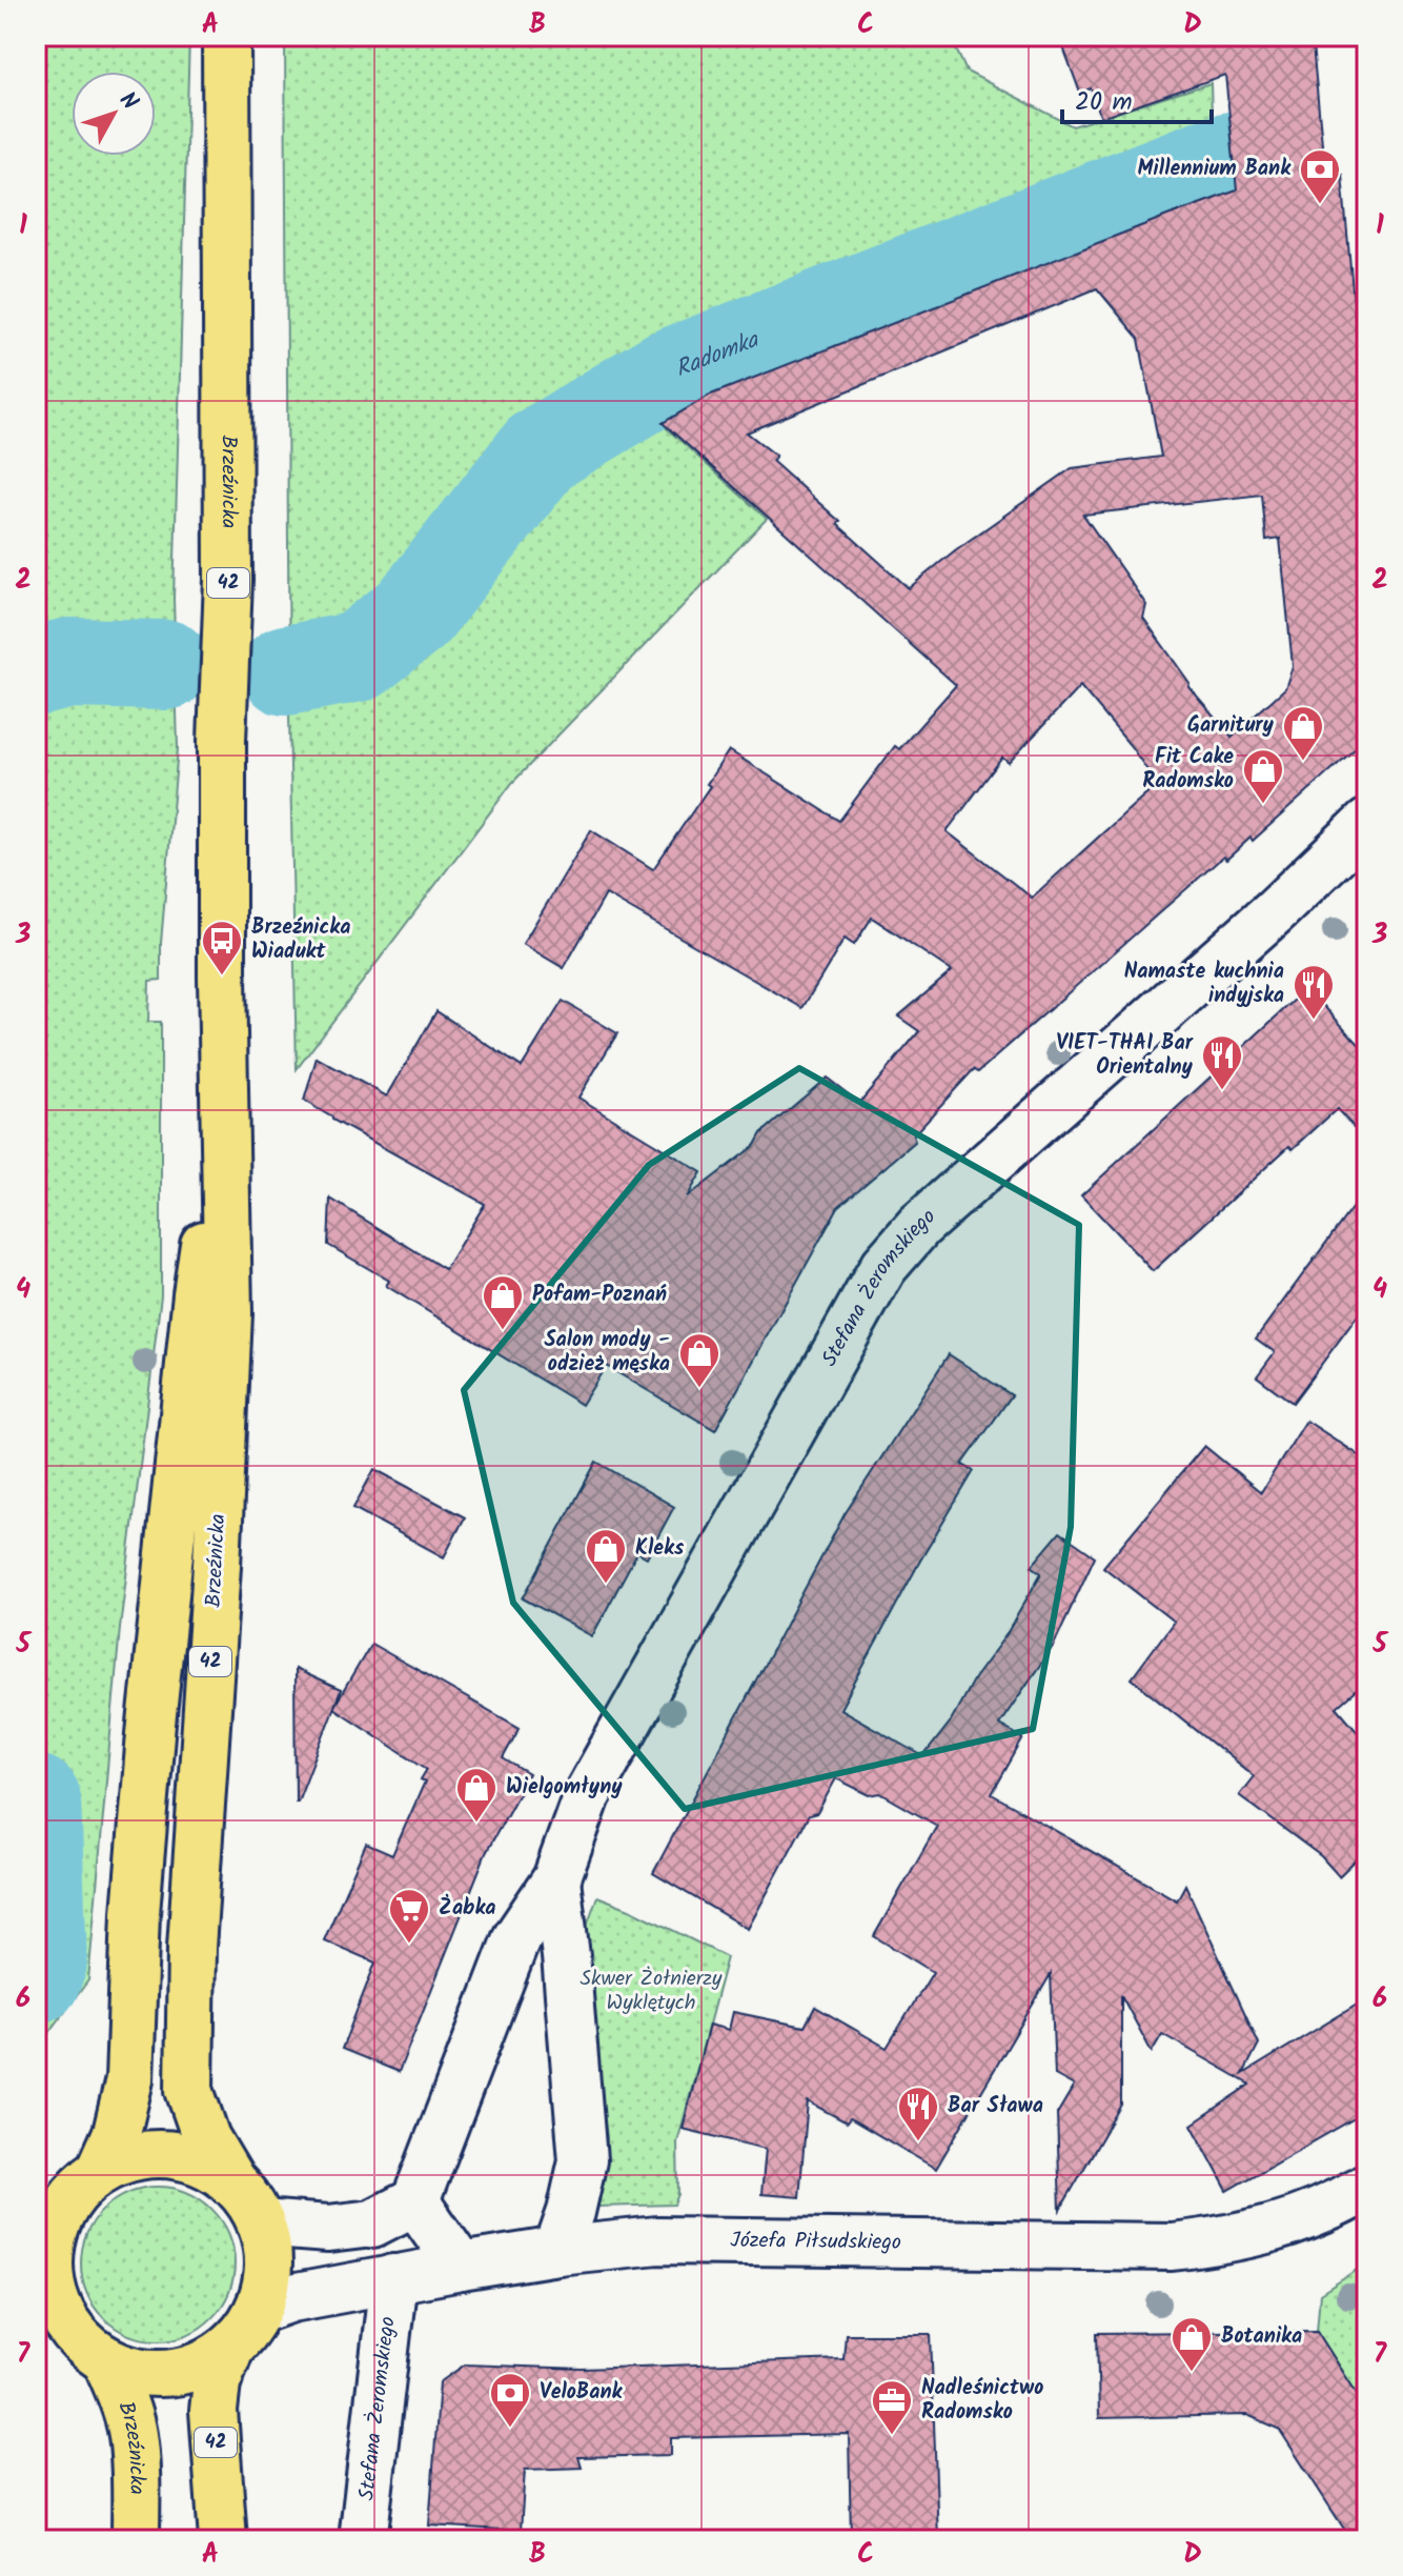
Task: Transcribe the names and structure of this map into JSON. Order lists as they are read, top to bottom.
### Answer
{
  "streets": {
    "main road": ["Brzeźnicka", "42"],
    "street": ["Stefana Żeromskiego", "Józefa Piłsudskiego"]
  },
  "crossings": [
    ["Brzeźnicka", "42"],
    ["Brzeźnicka", "Józefa Piłsudskiego"],
    ["42", "Józefa Piłsudskiego"],
    ["Stefana Żeromskiego", "Józefa Piłsudskiego"]
  ],
  "water": ["Radomka"],
  "parks": ["Skwer Żołnierzy Wyklętych"],
  "places": {
    "bank": ["Millennium Bank", "VeloBank"],
    "shop": [
      "Garnitury",
      "Fit Cake Radomsko",
      "Pofam-Poznań",
      "Salon mody - odzież męska",
      "Kleks",
      "Wielgomłyny",
      "Botanika"
    ],
    "bus stop": ["Brzeźnicka Wiadukt"],
    "restaurant": ["Namaste kuchnia indyjska", "VIET-THAI Bar Orientalny", "Bar Sława"],
    "supermarket": ["Żabka"],
    "office": ["Nadleśnictwo Radomsko"]
  },
  "scale_bar": "20 m",
  "north": "top right",
  "grid": {
    "columns": [
      "A",
      "B",
      "C",
      "D"
    ],
    "rows": [
      "1",
      "2",
      "3",
      "4",
      "5",
      "6",
      "7"
    ]
  }
}
